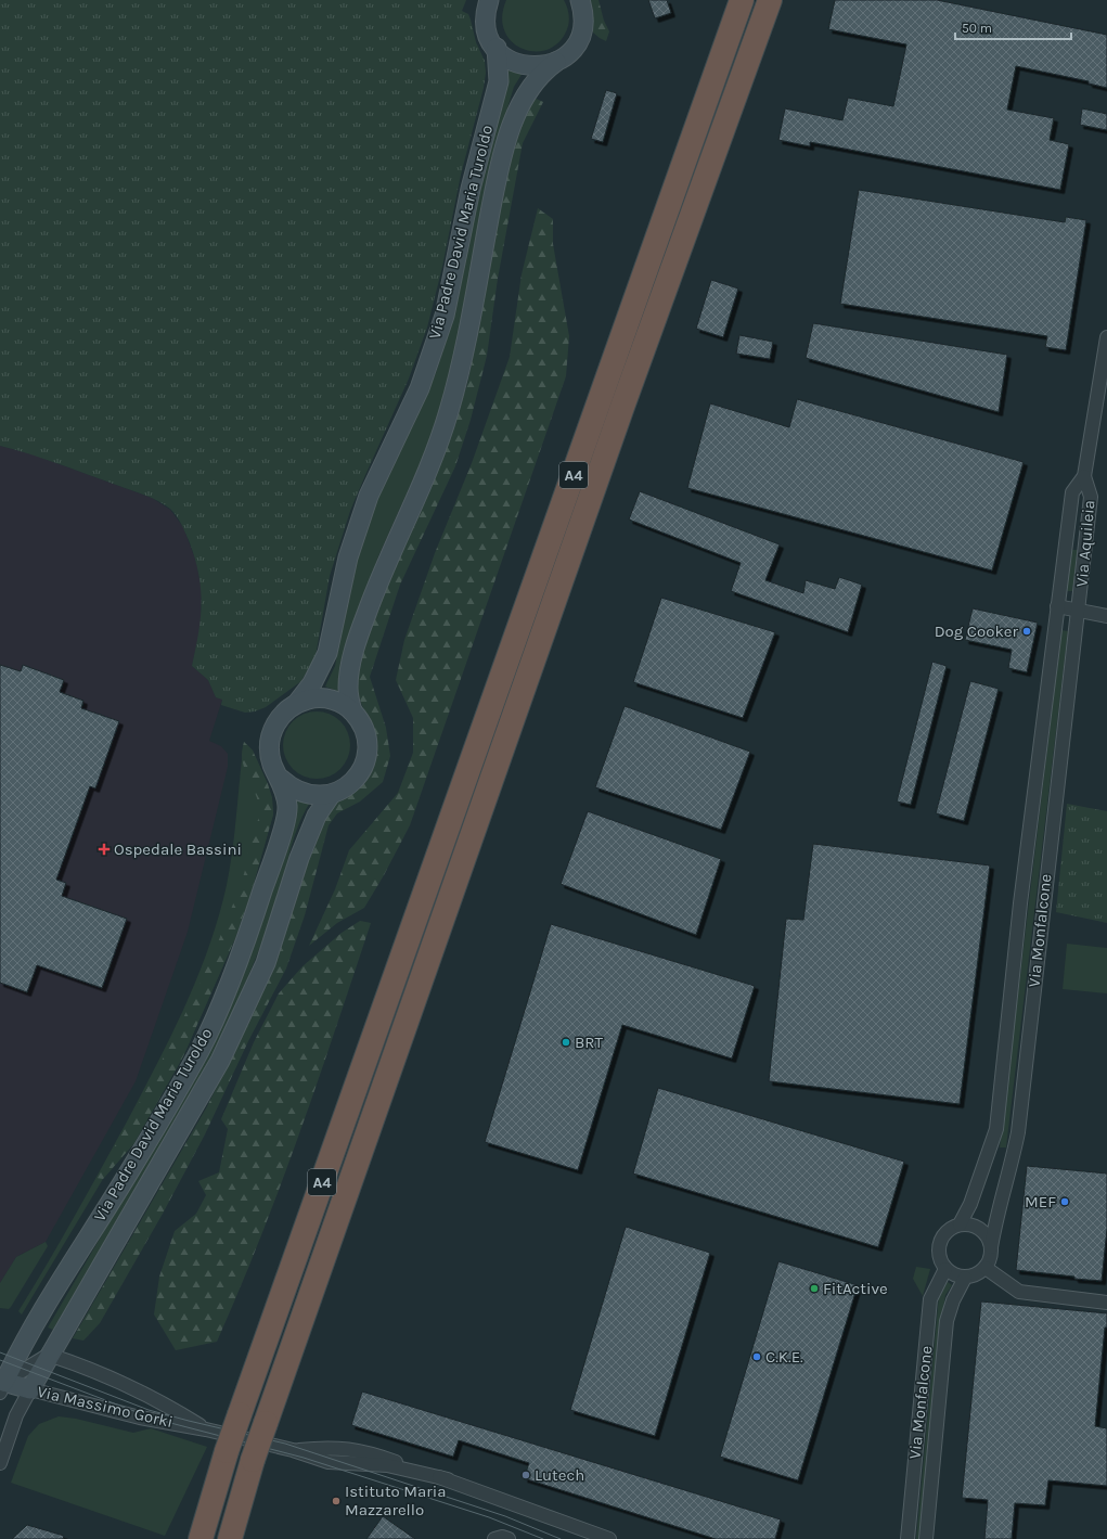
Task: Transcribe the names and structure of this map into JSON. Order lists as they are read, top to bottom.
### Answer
{
  "streets": {
    "highway": ["A4"],
    "street": [
      "Via Padre David Maria Turoldo",
      "Via Aquileia",
      "Via Monfalcone",
      "Via Massimo Gorki"
    ]
  },
  "crossings": [
    ["Via Padre David Maria Turoldo", "Via Massimo Gorki"],
    ["Via Aquileia", "Via Monfalcone"]
  ],
  "places": {
    "other": [
      "Dog Cooker",
      "BRT",
      "MEF",
      "FitActive",
      "C.K.E.",
      "Lutech",
      "Istituto Maria Mazzarello"
    ],
    "health": ["Ospedale Bassini"]
  },
  "scale_bar": "50 m"
}
